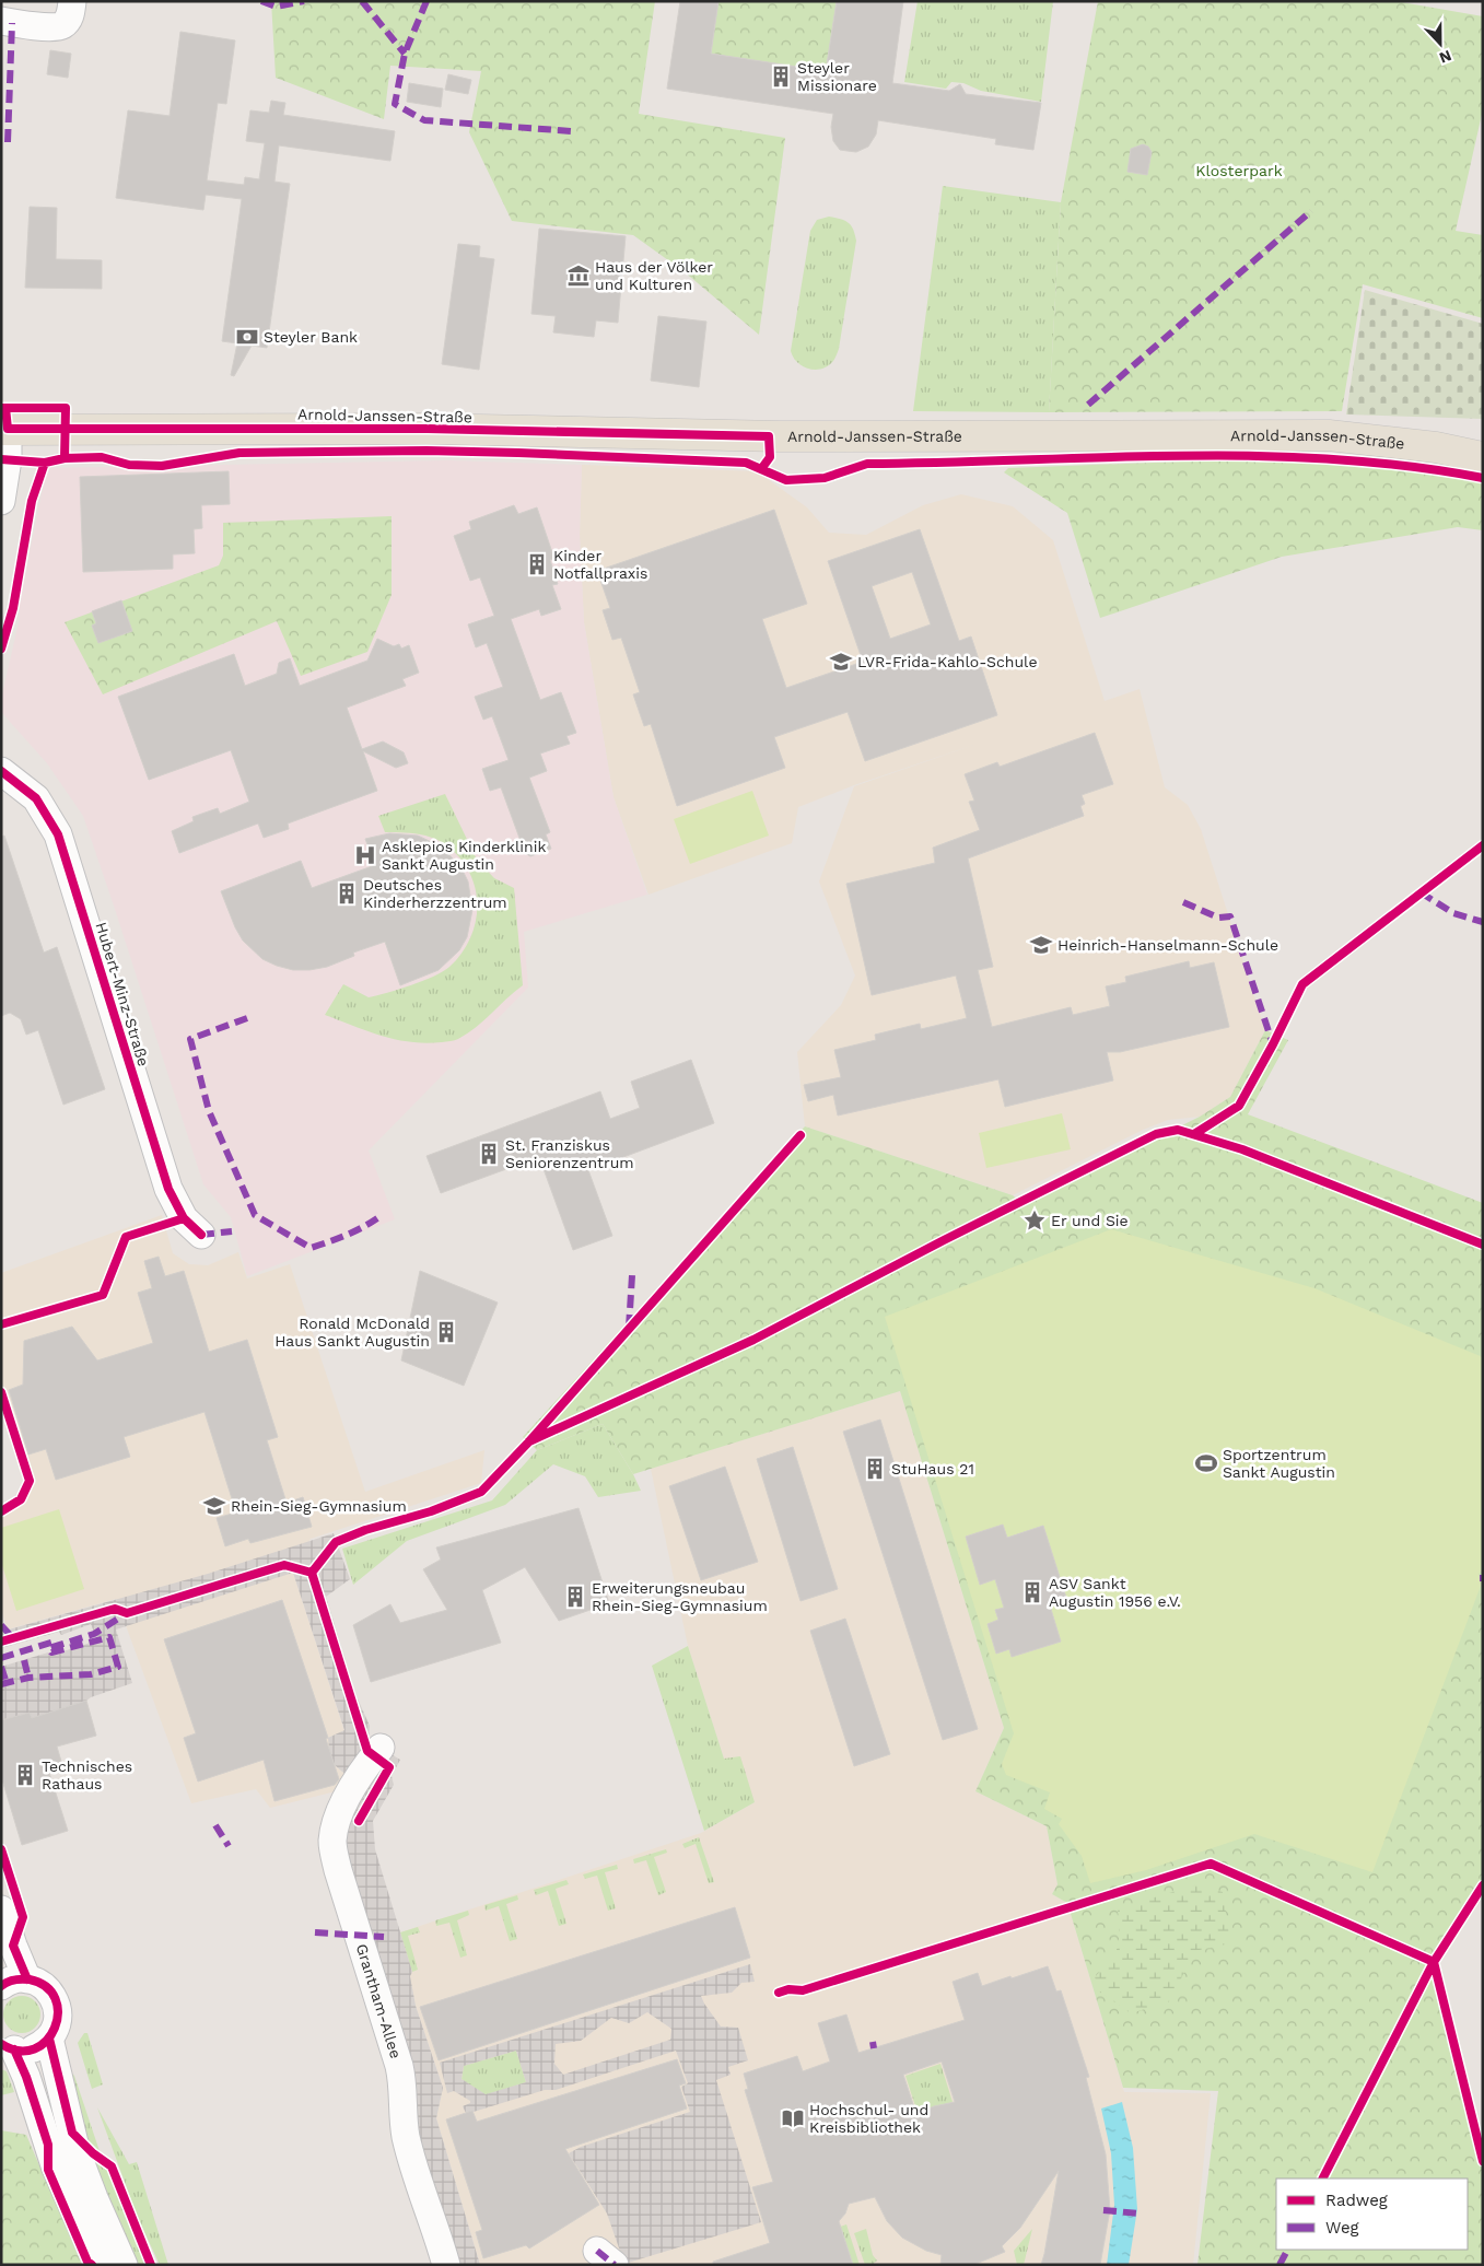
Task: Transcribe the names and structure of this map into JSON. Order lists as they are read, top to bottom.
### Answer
{
  "streets": {
    "main road": ["Arnold-Janssen-Straße"],
    "street": ["Hubert-Minz-Straße", "Grantham-Allee"]
  },
  "parks": ["Klosterpark"],
  "places": {
    "building": [
      "Steyler Missionare",
      "Kinder Notfallpraxis",
      "Deutsches Kinderherzzentrum",
      "St. Franziskus Seniorenzentrum",
      "Ronald McDonald Haus Sankt Augustin",
      "StuHaus 21",
      "ASV Sankt Augustin 1956 e.V.",
      "Erweiterungsneubau Rhein-Sieg-Gymnasium",
      "Technisches Rathaus"
    ],
    "museum": ["Haus der Völker und Kulturen"],
    "bank": ["Steyler Bank"],
    "school or university": ["LVR-Frida-Kahlo-Schule", "Heinrich-Hanselmann-Schule", "Rhein-Sieg-Gymnasium"],
    "hospital": ["Asklepios Kinderklinik Sankt Augustin"],
    "place": ["Er und Sie"],
    "sports": ["Sportzentrum Sankt Augustin"],
    "library": ["Hochschul- und Kreisbibliothek"]
  },
  "legend": ["Radweg", "Weg"],
  "north": "bottom"
}
